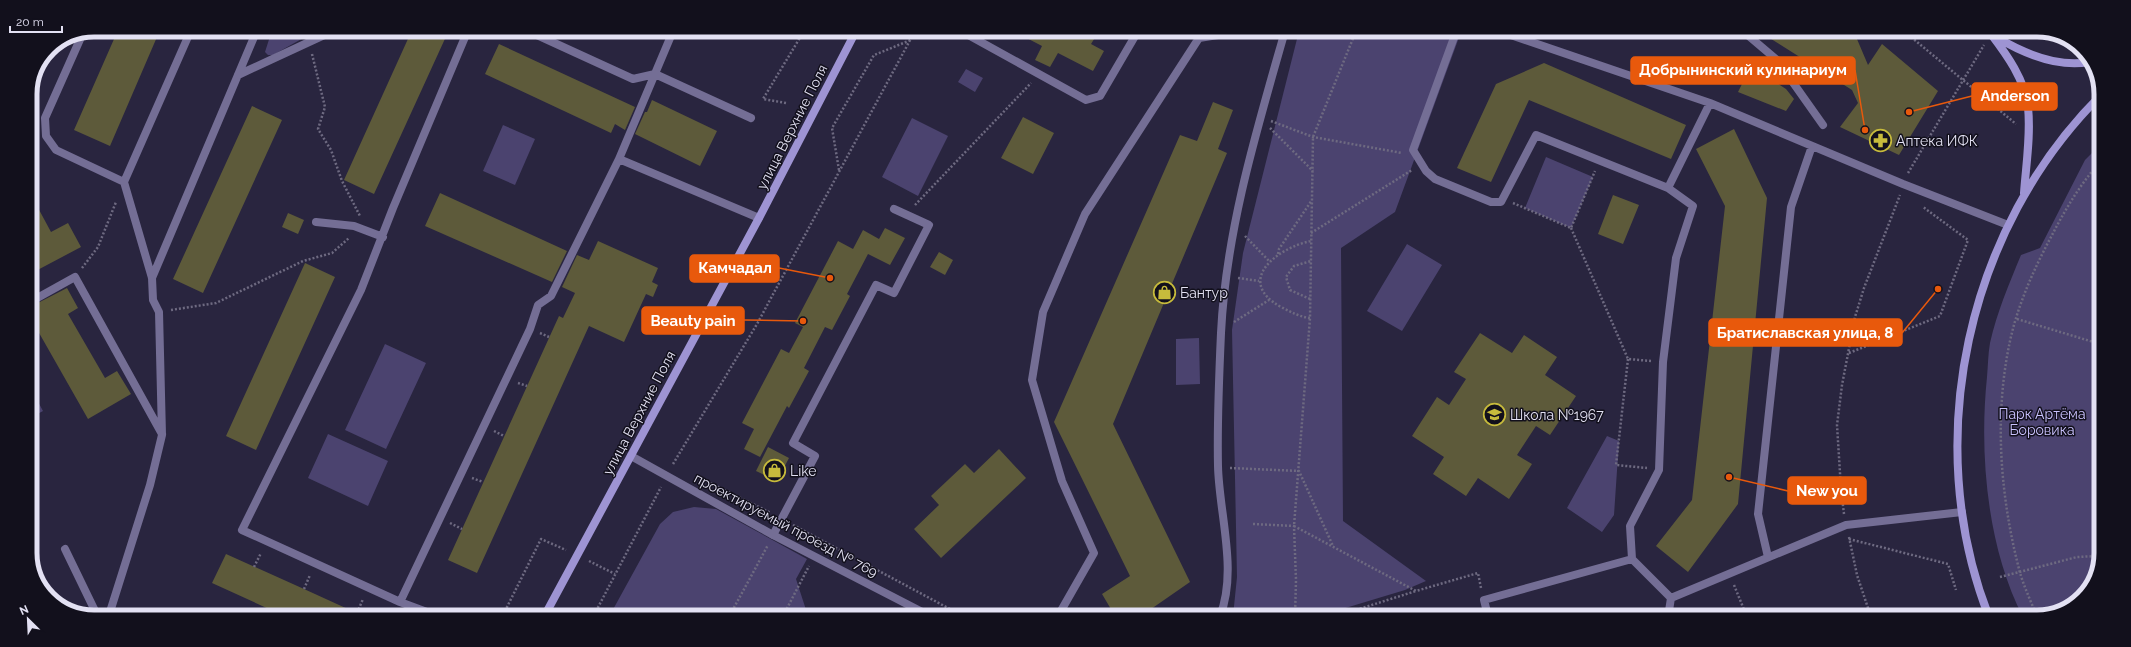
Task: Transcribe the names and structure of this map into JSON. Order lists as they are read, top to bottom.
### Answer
{
  "streets": {
    "main road": ["улица Верхние Поля"],
    "street": ["проектируемый проезд № 769"]
  },
  "crossings": [
    ["улица Верхние Поля", "проектируемый проезд № 769"]
  ],
  "parks": ["Парк Артёма Боровика"],
  "places": {
    "other": [
      "Anderson",
      "Добрынинский кулинариум",
      "Камчадал",
      "Братиславская улица, 8",
      "Beauty pain",
      "New you"
    ],
    "pharmacy": ["Аптека ИФК"],
    "shop": ["Бантур", "Like"],
    "school or university": ["Школа №1967"]
  },
  "scale_bar": "20 m",
  "north": "top left"
}
